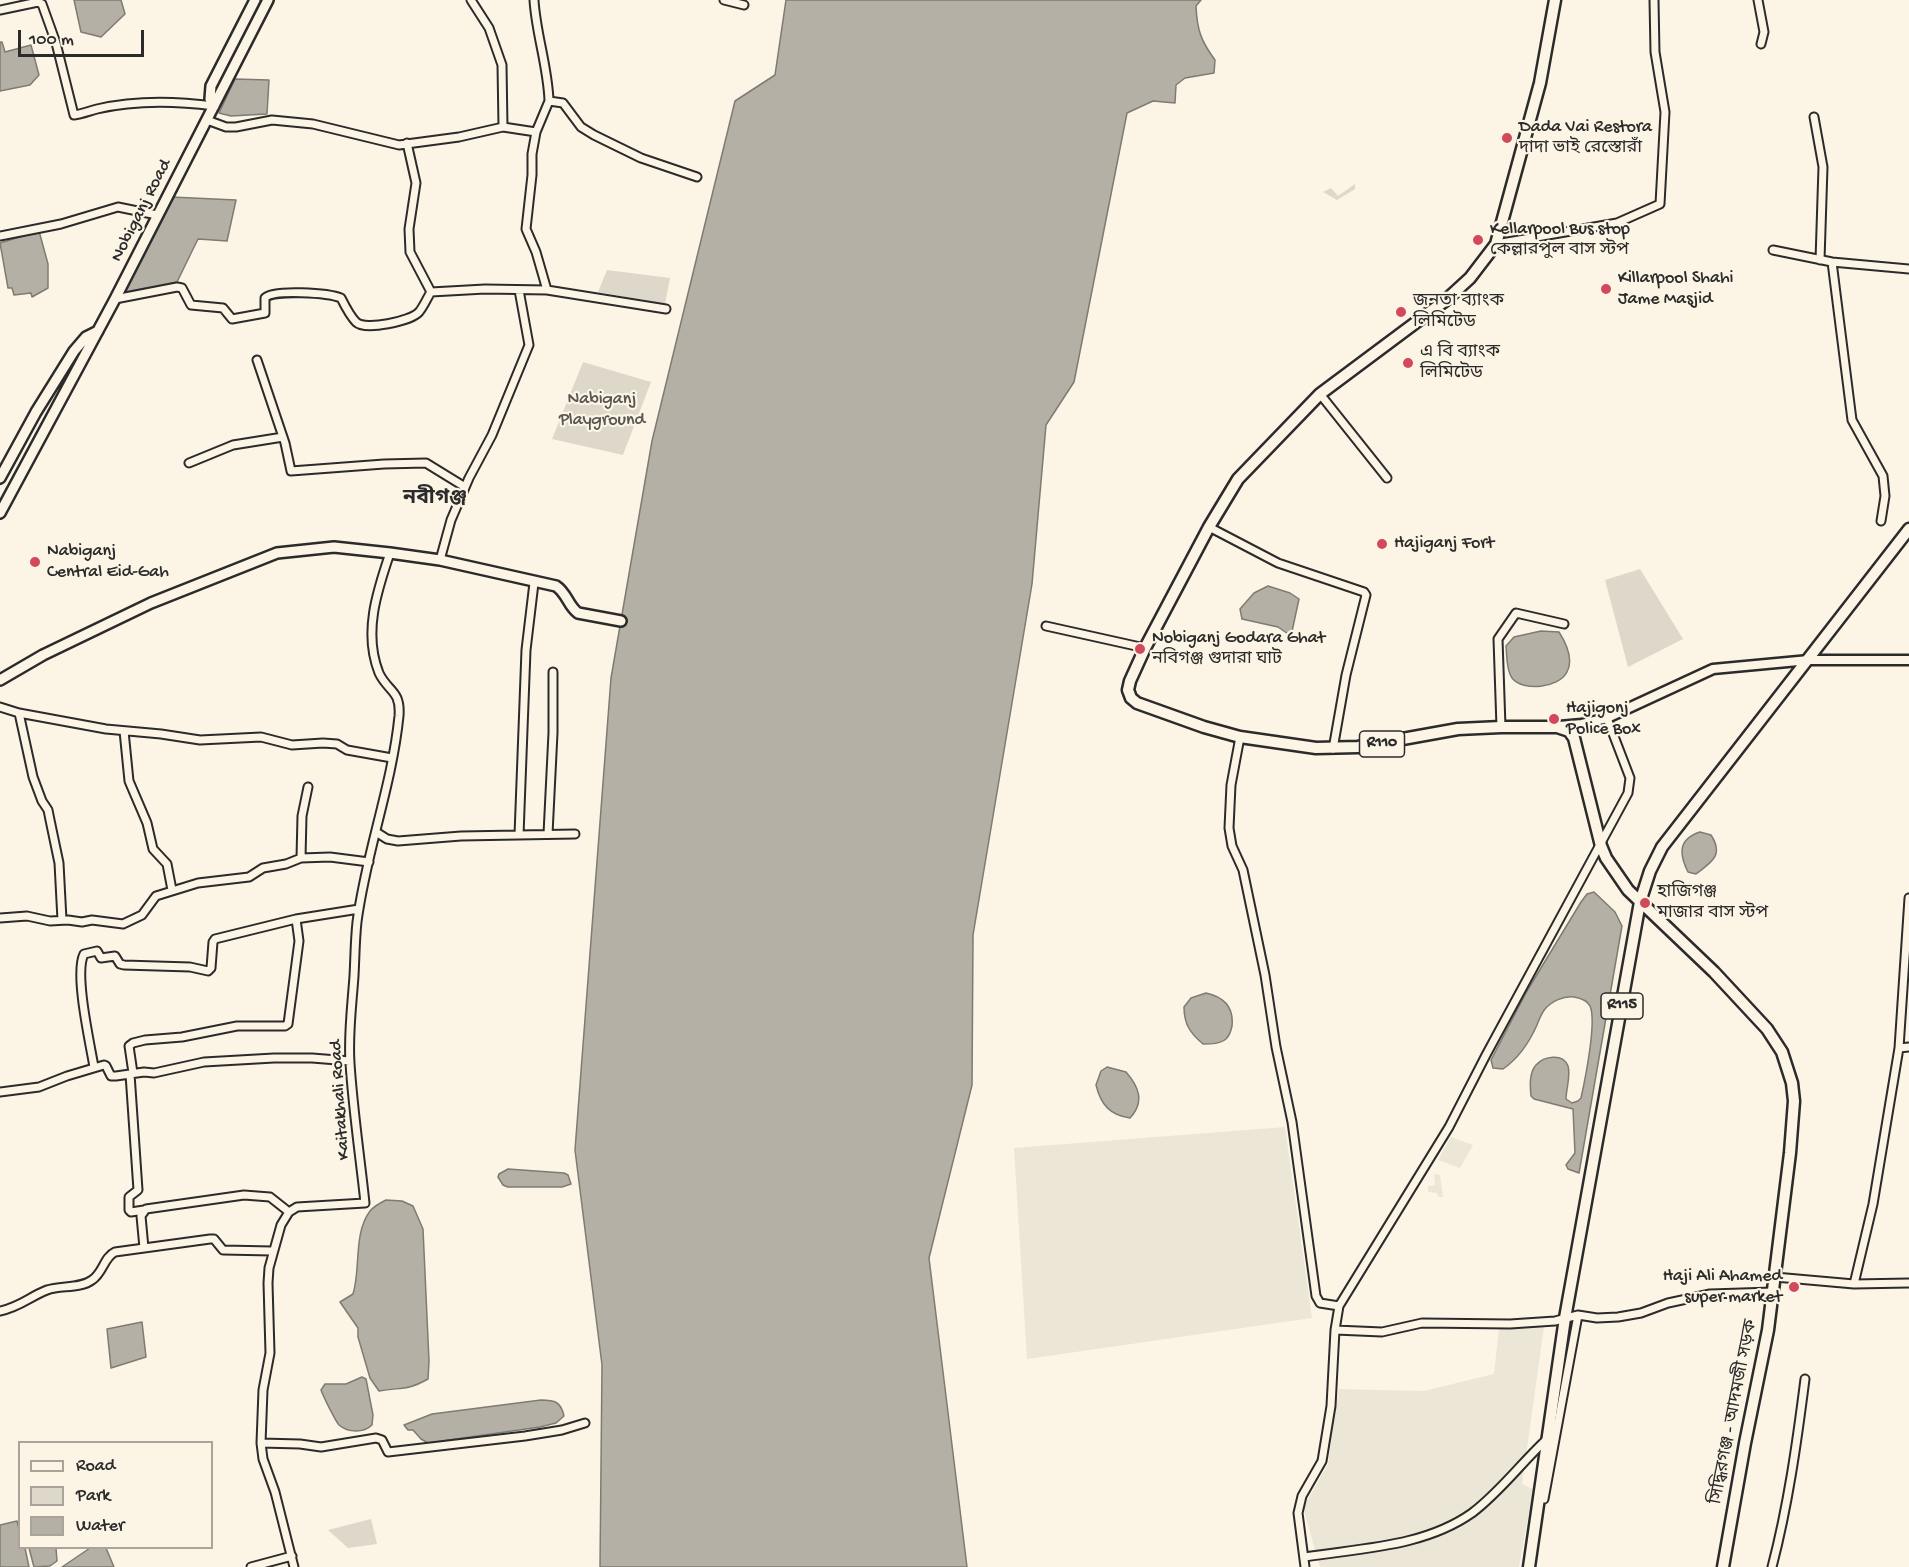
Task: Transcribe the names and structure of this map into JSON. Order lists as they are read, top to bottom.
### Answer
{
  "streets": {
    "main road": [
      "Nobiganj Road",
      "R110",
      "R115",
      "সিদ্ধিরগঞ্জ - আদমজী সড়ক"
    ],
    "street": ["Kaitakhali Road"]
  },
  "crossings": [
    ["R110", "সিদ্ধিরগঞ্জ - আদমজী সড়ক"],
    ["R115", "সিদ্ধিরগঞ্জ - আদমজী সড়ক"]
  ],
  "districts": ["নবীগঞ্জ"],
  "parks": ["Nabiganj Playground"],
  "places": [
    "Dada Vai Restora দাদা ভাই রেস্তোরাঁ",
    "Kellarpool Bus stop কেল্লারপুল বাস স্টপ",
    "Killarpool Shahi Jame Masjid",
    "জনতা ব্যাংক লিমিটেড",
    "এ বি ব্যাংক লিমিটেড",
    "Hajiganj Fort",
    "Nabiganj Central Eid-Gah",
    "Nobiganj Godara Ghat নবিগঞ্জ গুদারা ঘাট",
    "Hajigonj Police Box",
    "হাজিগঞ্জ মাজার বাস স্টপ",
    "Haji Ali Ahamed super market"
  ],
  "legend": ["Road", "Park", "Water"],
  "scale_bar": "100 m"
}
